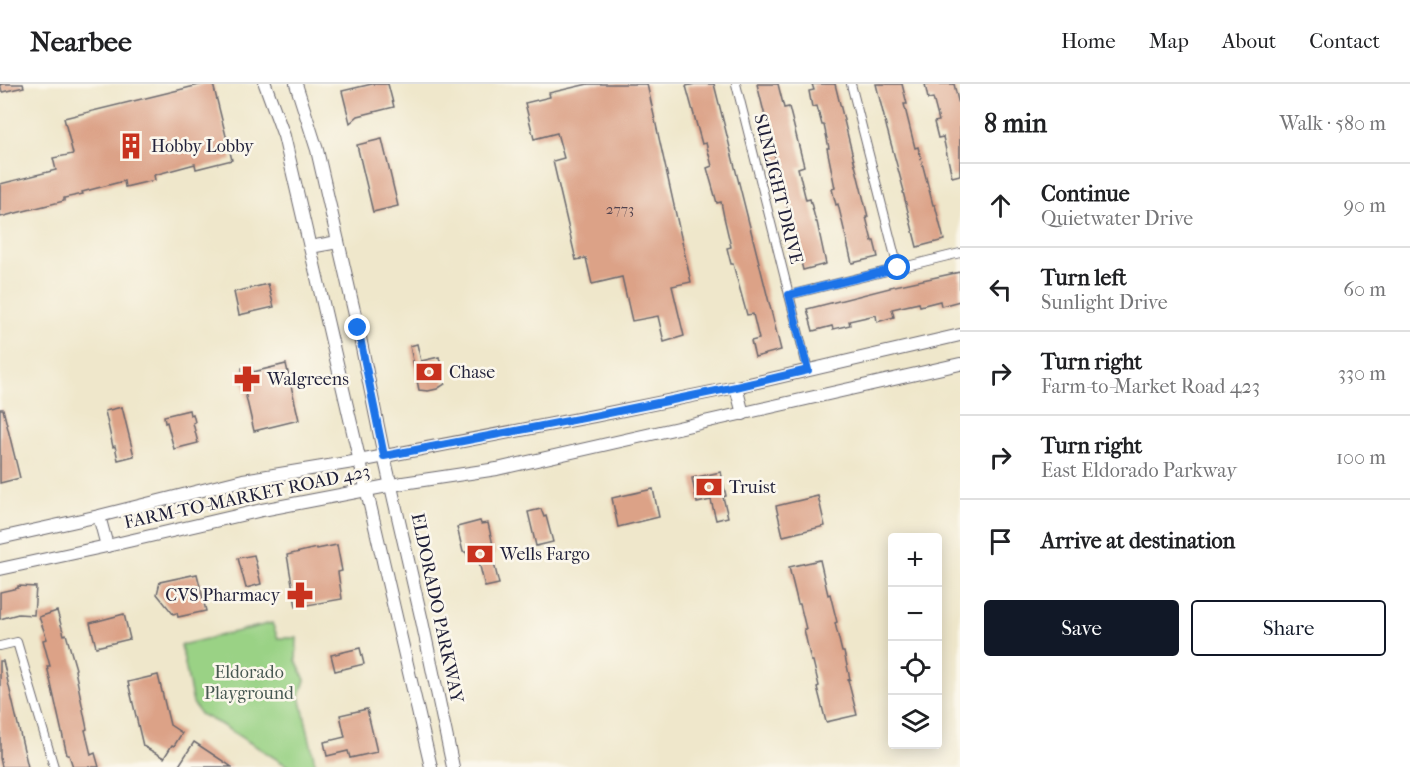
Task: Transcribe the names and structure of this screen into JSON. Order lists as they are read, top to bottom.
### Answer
{
  "streets": {
    "main road": ["FARM-TO-MARKET ROAD 423", "ELDORADO PARKWAY"],
    "street": ["SUNLIGHT DRIVE"]
  },
  "crossings": [
    ["SUNLIGHT DRIVE", "FARM-TO-MARKET ROAD 423"],
    ["FARM-TO-MARKET ROAD 423", "ELDORADO PARKWAY"]
  ],
  "parks": ["Eldorado Playground"],
  "places": {
    "building": ["Hobby Lobby"],
    "bank": ["Chase", "Truist", "Wells Fargo"],
    "pharmacy": ["Walgreens", "CVS Pharmacy"]
  },
  "house_numbers": ["2773"],
  "page": {
    "header": "Nearbee",
    "nav": [
      "Home",
      "Map",
      "About",
      "Contact"
    ],
    "heading": ["8 min", "Walk · 580 m"],
    "list": [
      ["Continue", "Quietwater Drive", "90 m"],
      ["Turn left", "Sunlight Drive", "60 m"],
      ["Turn right", "Farm-to-Market Road 423", "330 m"],
      ["Turn right", "East Eldorado Parkway", "100 m"],
      "Arrive at destination"
    ],
    "map_buttons": ["+", "−"],
    "buttons": ["Save", "Share"]
  }
}
